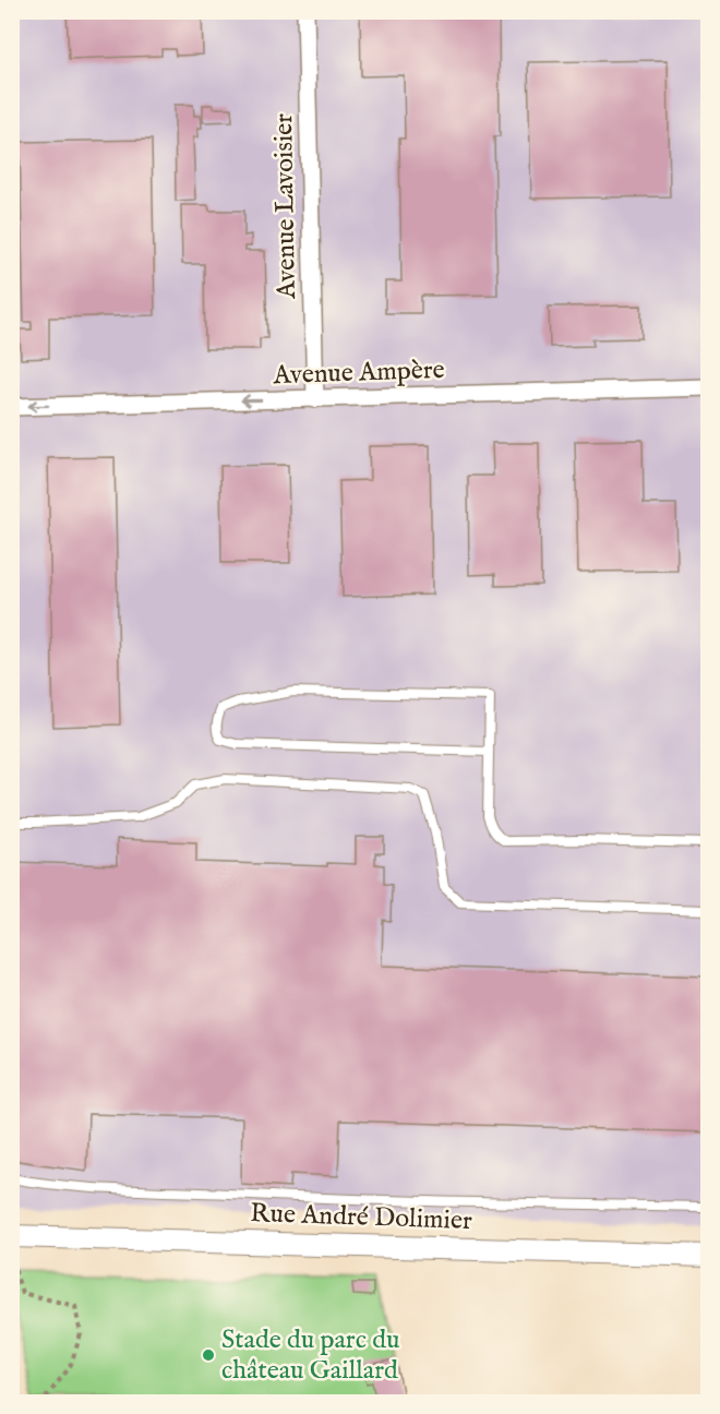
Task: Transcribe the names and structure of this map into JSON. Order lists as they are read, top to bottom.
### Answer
{
  "streets": {
    "street": ["Avenue Lavoisier", "Avenue Ampère", "Rue André Dolimier"]
  },
  "crossings": [
    ["Avenue Lavoisier", "Avenue Ampère"]
  ],
  "one_way": ["Avenue Ampère"],
  "places": ["Stade du parc du château Gaillard"]
}
